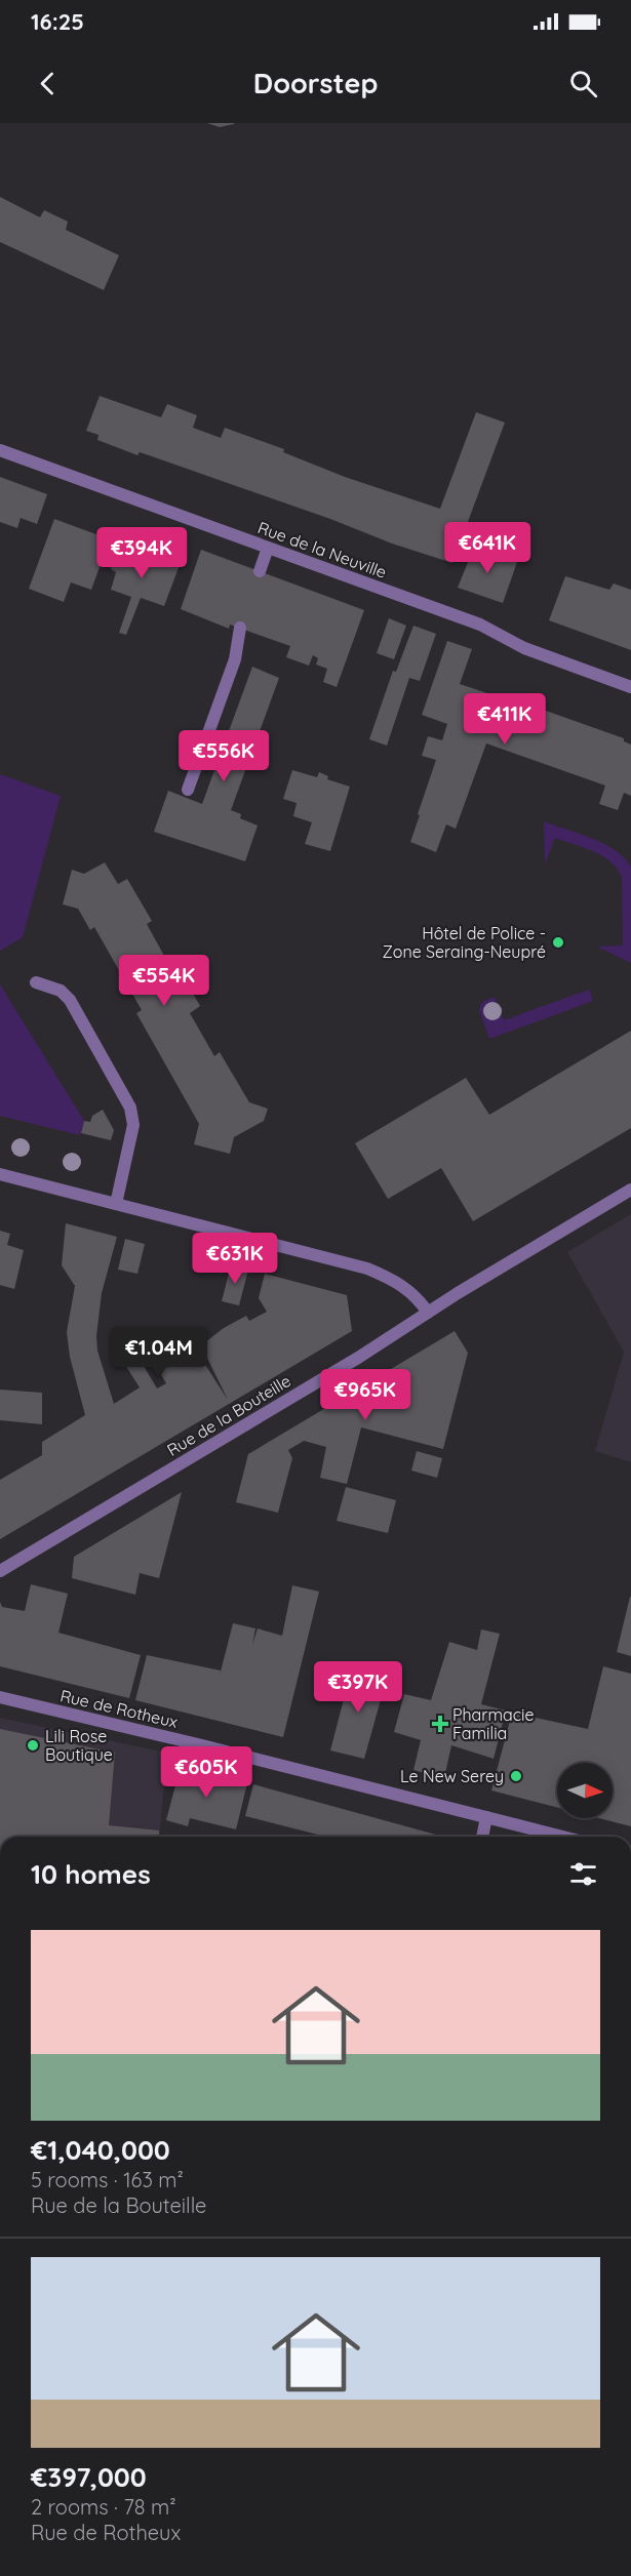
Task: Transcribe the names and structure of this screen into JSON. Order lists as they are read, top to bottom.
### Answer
{
  "streets": {
    "street": ["Rue de la Neuville", "Rue de la Bouteille", "Rue de Rotheux"]
  },
  "places": {
    "other": ["Hôtel de Police - Zone Seraing-Neupré", "Lili Rose Boutique", "Le New Serey"],
    "health": ["Pharmacie Familia"]
  },
  "north": "right",
  "page": {
    "status": "16:25",
    "header": "Doorstep",
    "price": [
      "€641K",
      "€394K",
      "€411K",
      "€556K",
      "€554K",
      "€631K",
      "€1.04M",
      "€965K",
      "€397K",
      "€605K"
    ],
    "heading": "10 homes",
    "list": [
      {
        "name": "€1,040,000",
        "note": "5 rooms · 163 m² · Rue de la Bouteille"
      },
      {
        "name": "€397,000",
        "note": "2 rooms · 78 m² · Rue de Rotheux"
      }
    ]
  }
}
